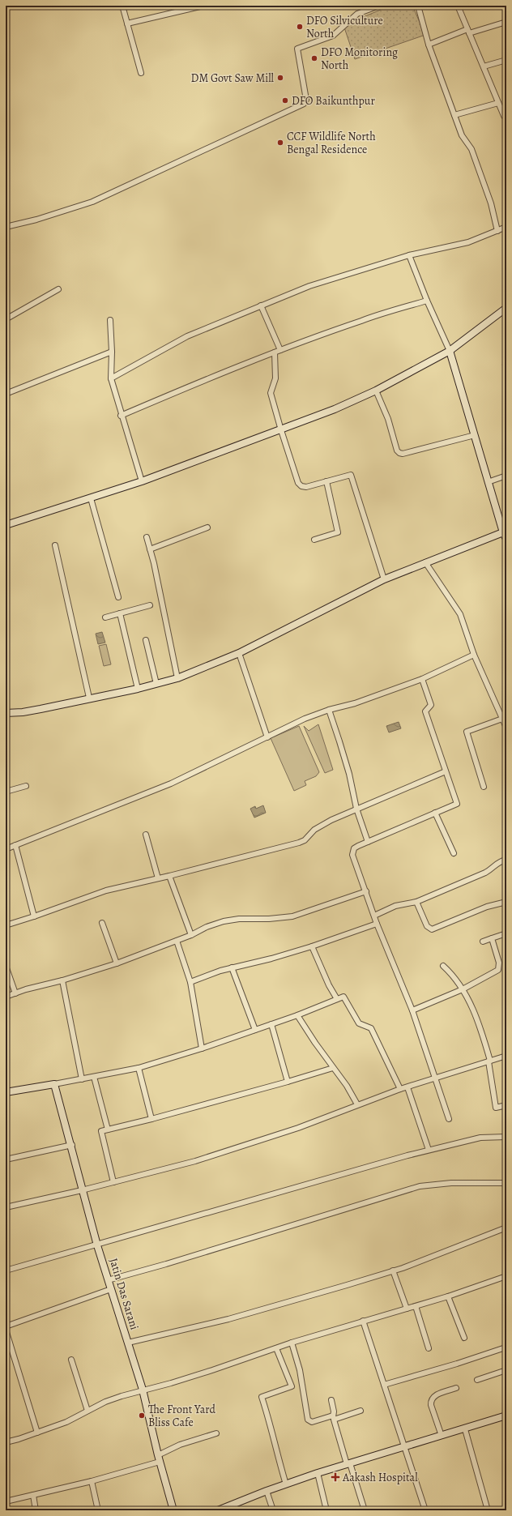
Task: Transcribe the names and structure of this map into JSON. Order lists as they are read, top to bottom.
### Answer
{
  "streets": {
    "street": ["Jatin Das Sarani"]
  },
  "places": {
    "other": [
      "DFO Silviculture North",
      "DFO Monitoring North",
      "DM Govt Saw Mill",
      "DFO Baikunthpur",
      "CCF Wildlife North Bengal Residence",
      "The Front Yard Bliss Cafe"
    ],
    "health": ["Aakash Hospital"]
  }
}
